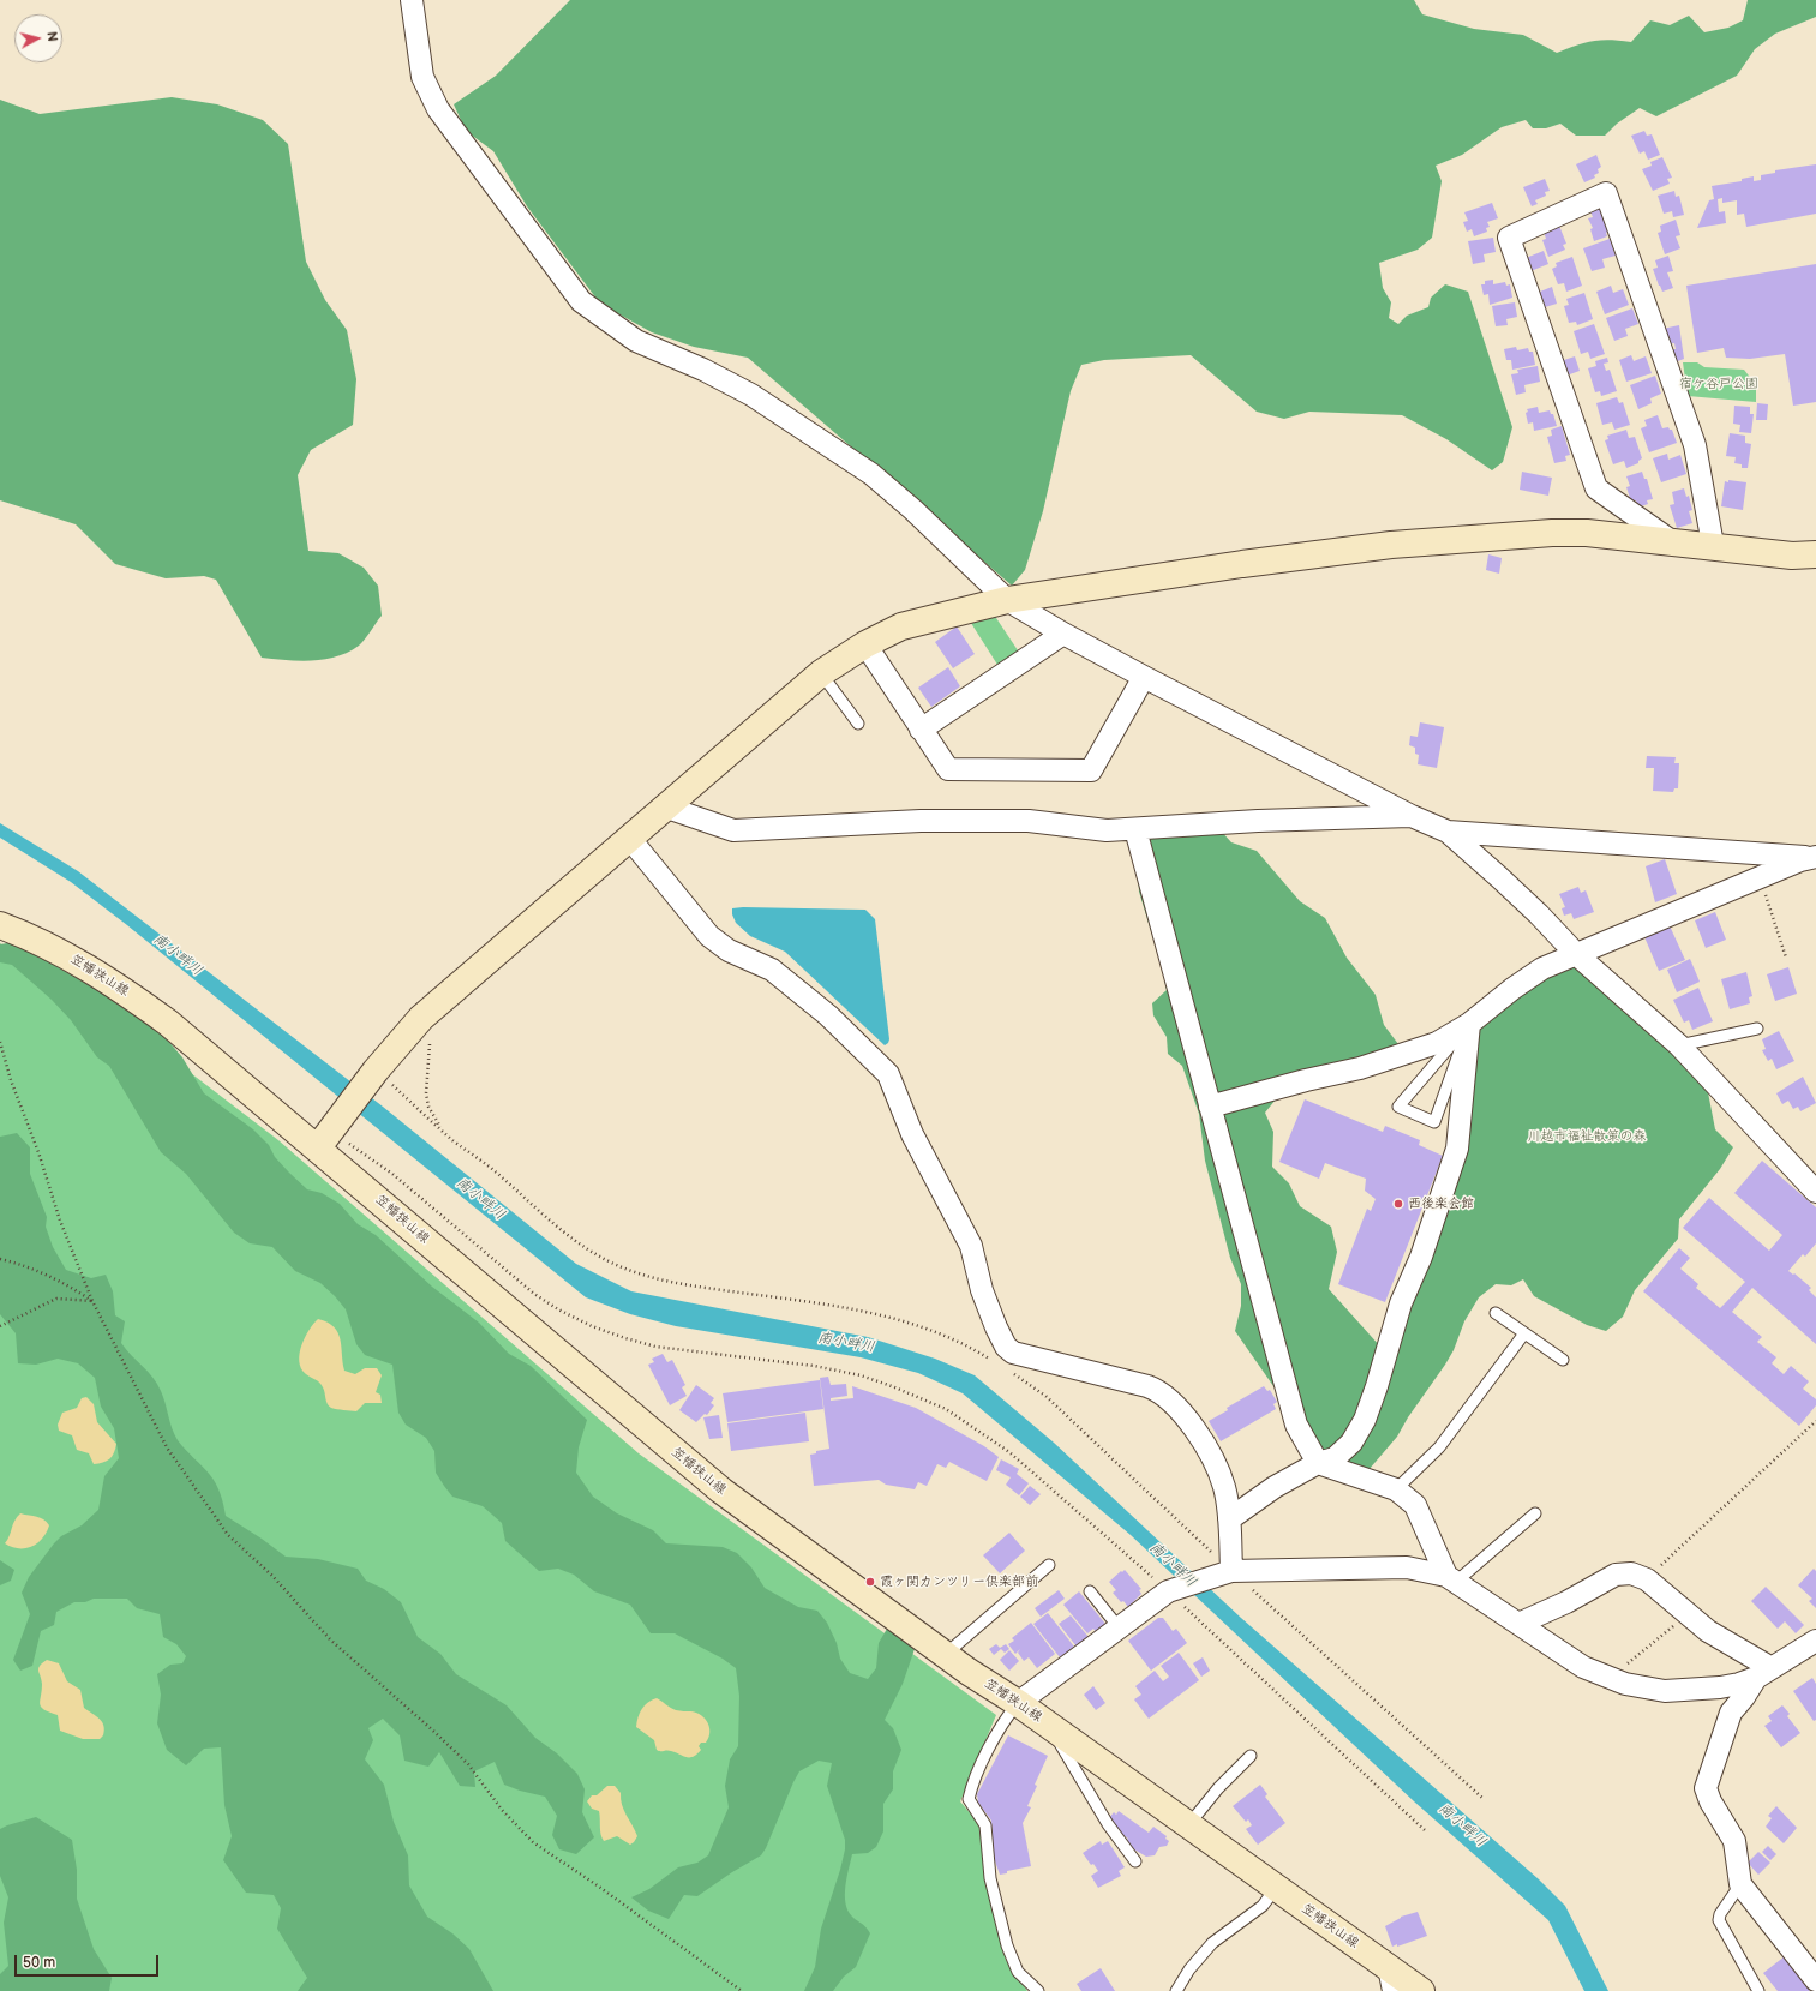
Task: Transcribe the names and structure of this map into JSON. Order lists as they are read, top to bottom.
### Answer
{
  "streets": {
    "main road": ["笠幡狭山線"]
  },
  "water": ["南小畔川"],
  "parks": ["宿ケ谷戸公園", "川越市福祉散策の森"],
  "places": ["西後楽会館", "霞ヶ関カンツリー倶楽部前"],
  "scale_bar": "50 m",
  "north": "right"
}
